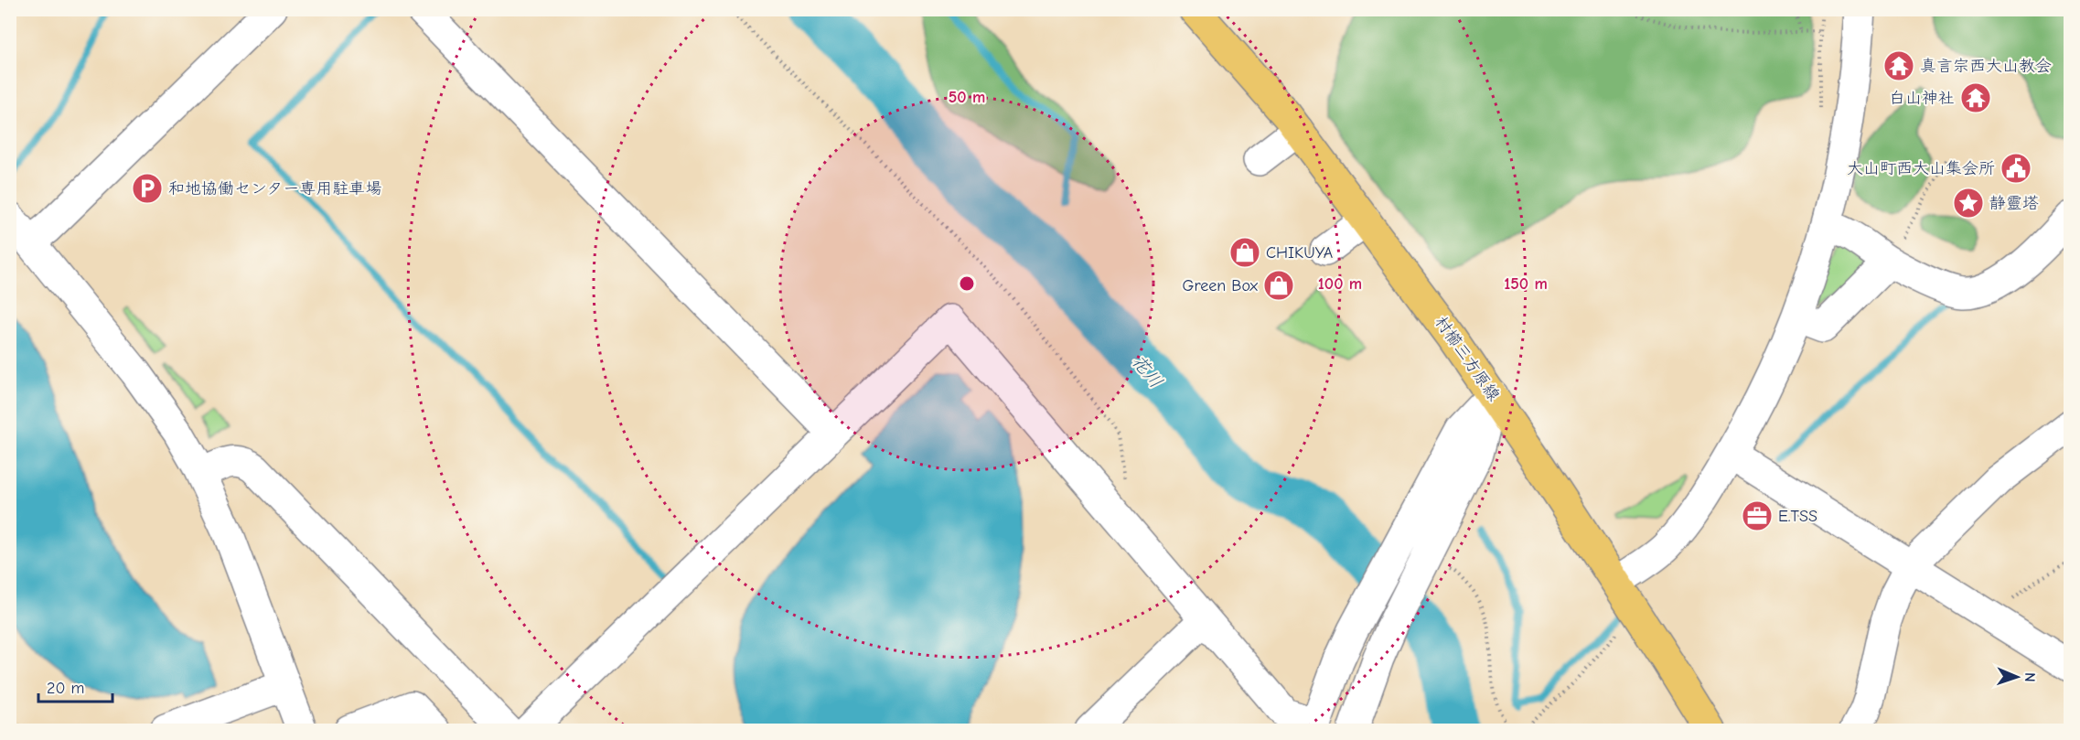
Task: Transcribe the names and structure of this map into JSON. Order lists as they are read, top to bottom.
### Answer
{
  "streets": {
    "main road": ["村櫛三方原線"]
  },
  "water": ["花川"],
  "places": {
    "temple": ["真言宗西大山教会", "白山神社"],
    "public building": ["大山町西大山集会所"],
    "parking": ["和地協働センター専用駐車場"],
    "place": ["静靈塔"],
    "shop": ["CHIKUYA", "Green Box"],
    "office": ["E.TSS"]
  },
  "scale_bar": "20 m",
  "north": "right",
  "rings": ["50 m", "100 m", "150 m"]
}
